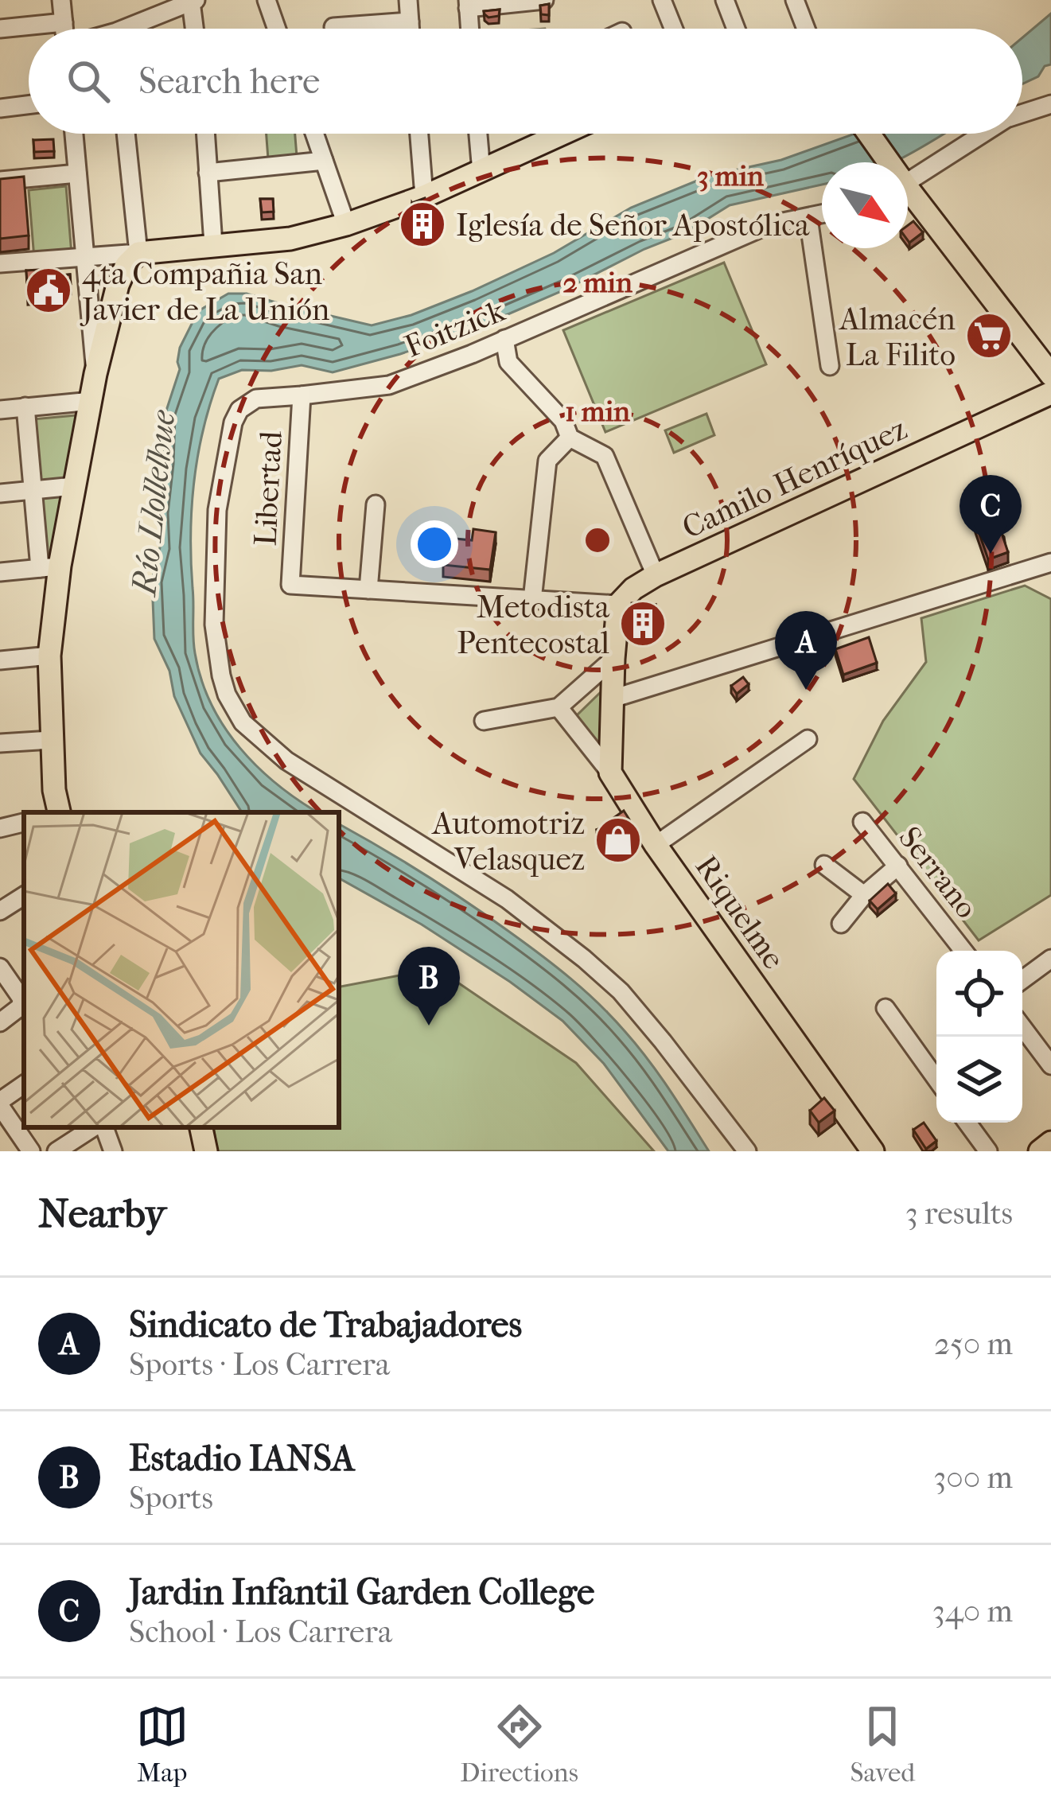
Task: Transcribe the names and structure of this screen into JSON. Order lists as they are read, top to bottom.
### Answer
{
  "streets": {
    "main road": ["Camilo Henríquez", "Riquelme"],
    "street": ["Foitzick", "Libertad", "Serrano"]
  },
  "crossings": [
    ["Foitzick", "Libertad"]
  ],
  "water": ["Río Llollelhue"],
  "places": {
    "building": ["Iglesía de Señor Apostólica", "Metodista Pentecostal"],
    "public building": ["4ta Compañia San Javier de La Unión"],
    "supermarket": ["Almacén La Filito"],
    "shop": ["Automotriz Velasquez"]
  },
  "north": "bottom right",
  "page": {
    "search": "Search here",
    "pins": ["C", "A", "B"],
    "heading": ["Nearby", "3 results"],
    "list": [
      {
        "mark": "A",
        "name": "Sindicato de Trabajadores",
        "note": "Sports · Los Carrera",
        "value": "250 m"
      },
      {
        "mark": "B",
        "name": "Estadio IANSA",
        "note": "Sports",
        "value": "300 m"
      },
      {
        "mark": "C",
        "name": "Jardin Infantil Garden College",
        "note": "School · Los Carrera",
        "value": "340 m"
      }
    ],
    "nav": ["Map", "Directions", "Saved"]
  },
  "rings": ["3 min", "2 min", "1 min"]
}
